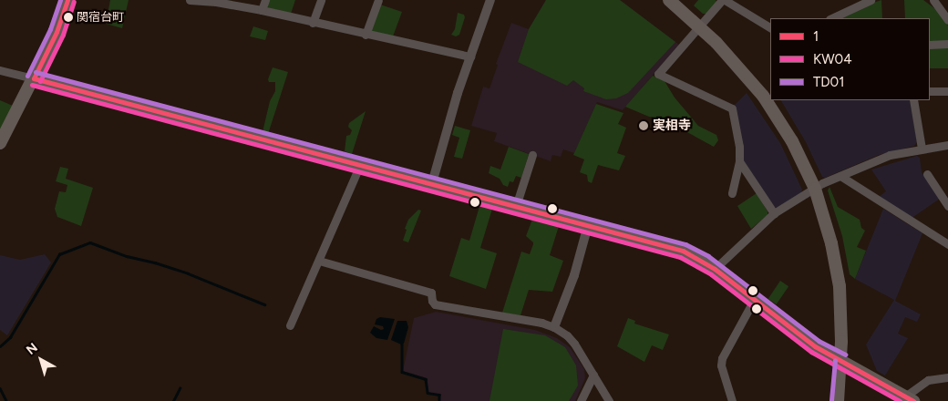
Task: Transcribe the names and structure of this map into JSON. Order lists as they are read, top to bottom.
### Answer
{
  "places": ["関宿台町", "実相寺"],
  "lines": ["transit line 1", "transit line TD01", "transit line KW04"],
  "legend": ["1", "KW04", "TD01"],
  "north": "top left"
}
